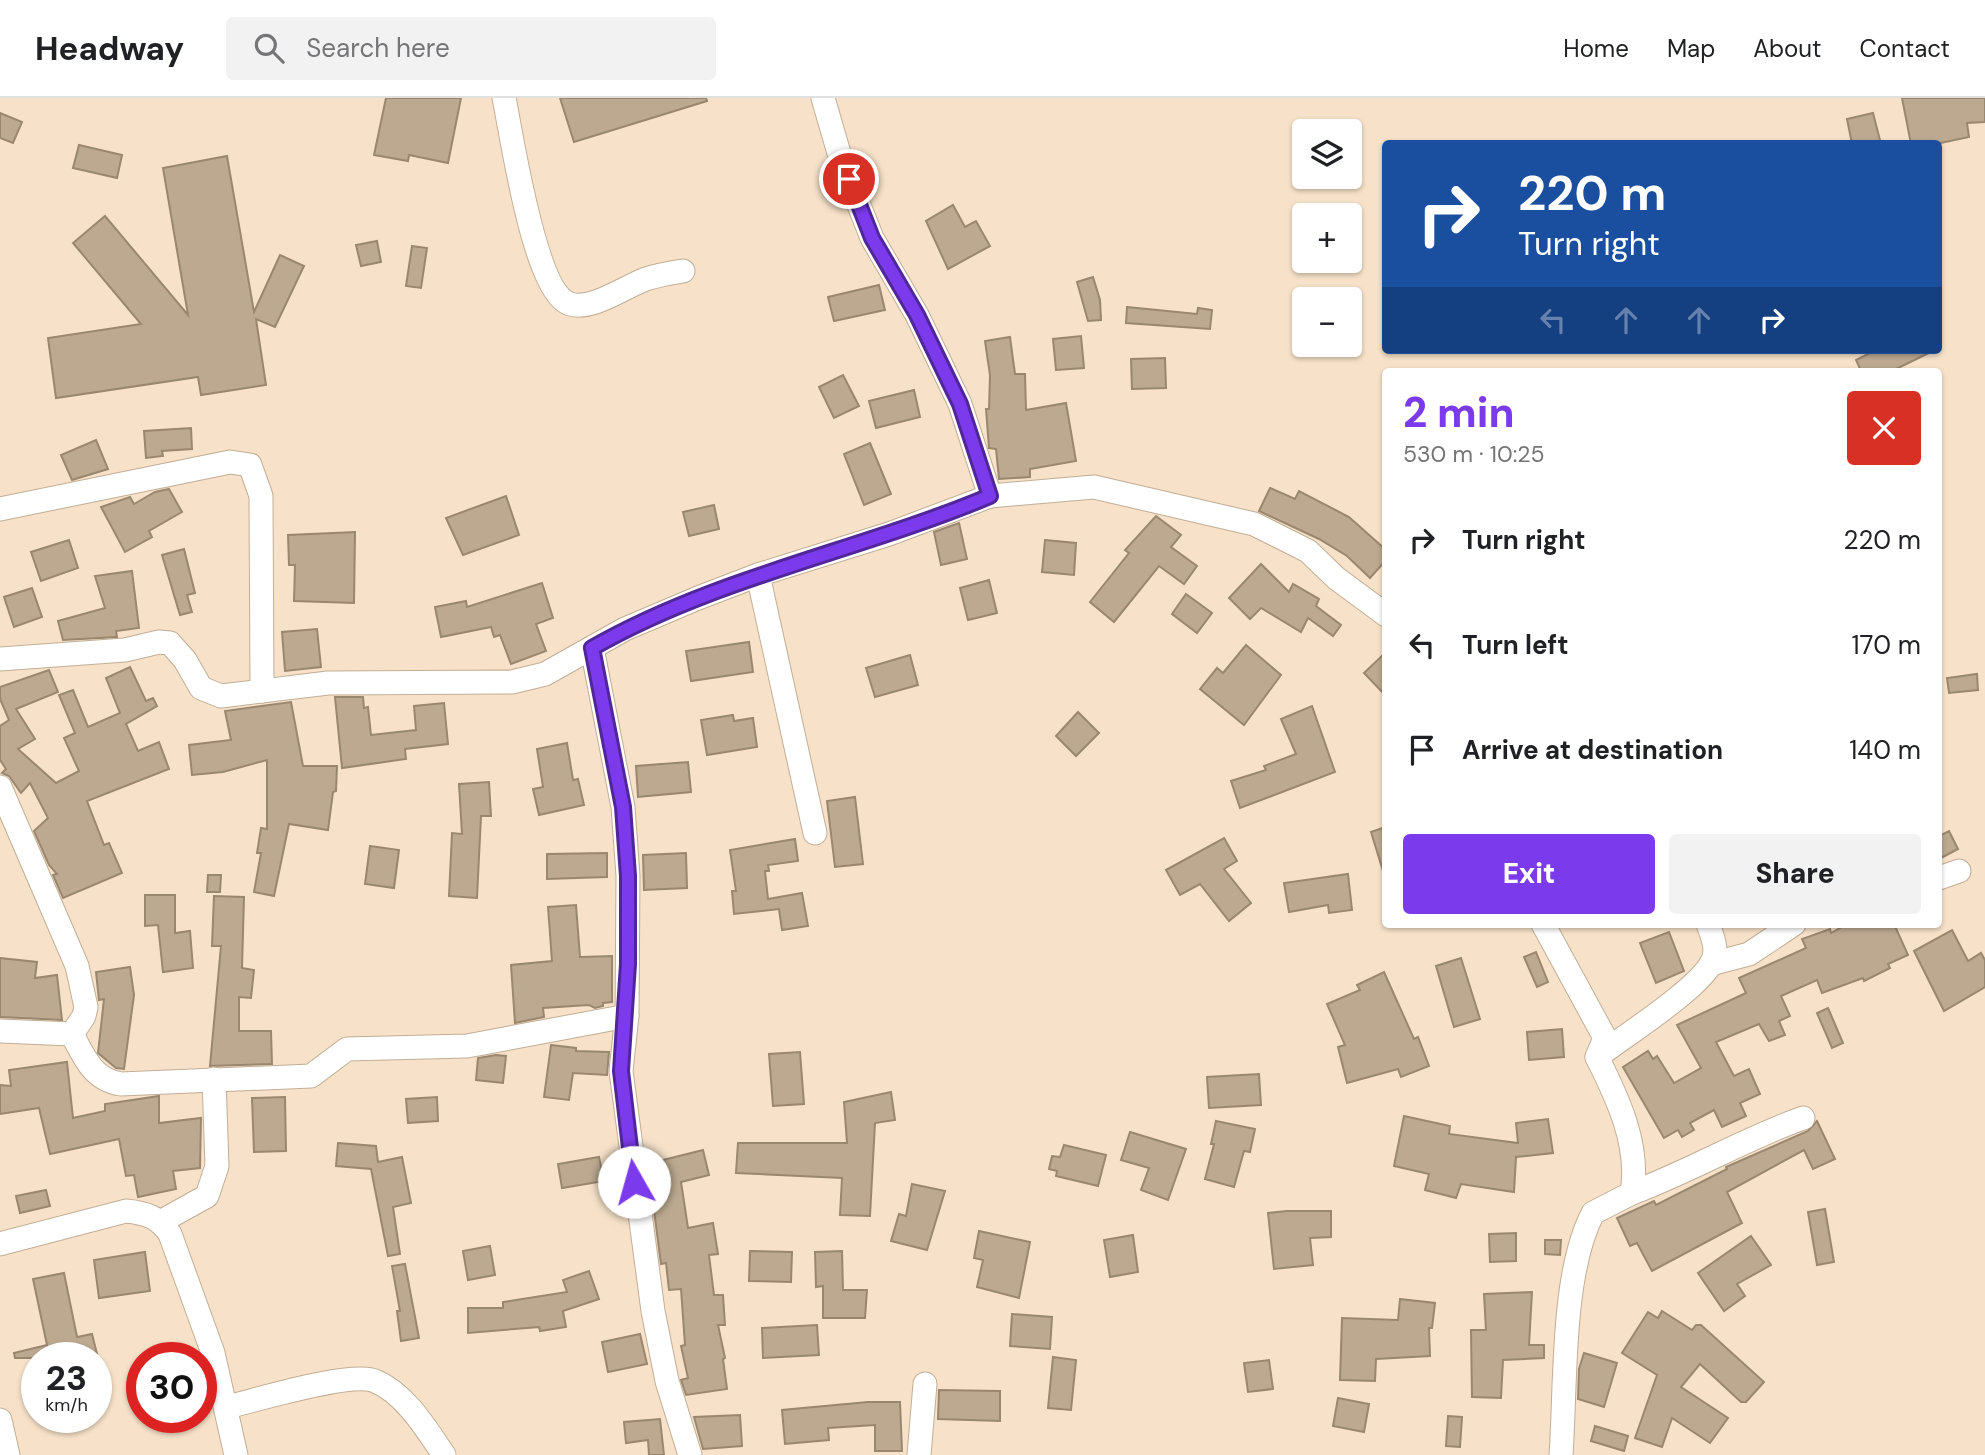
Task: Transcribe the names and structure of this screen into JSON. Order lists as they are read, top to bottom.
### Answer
{
  "page": {
    "header": "Headway",
    "search": "Search here",
    "nav": [
      "Home",
      "Map",
      "About",
      "Contact"
    ],
    "map_buttons": ["+", "−"],
    "turn": ["220 m", "Turn right"],
    "heading": ["2 min", "530 m · 10:25"],
    "list": [
      {
        "name": "Turn right",
        "value": "220 m"
      },
      {
        "name": "Turn left",
        "value": "170 m"
      },
      {
        "name": "Arrive at destination",
        "value": "140 m"
      }
    ],
    "buttons": ["Exit", "Share"],
    "speed": "23 km/h",
    "limit": "30"
  }
}
